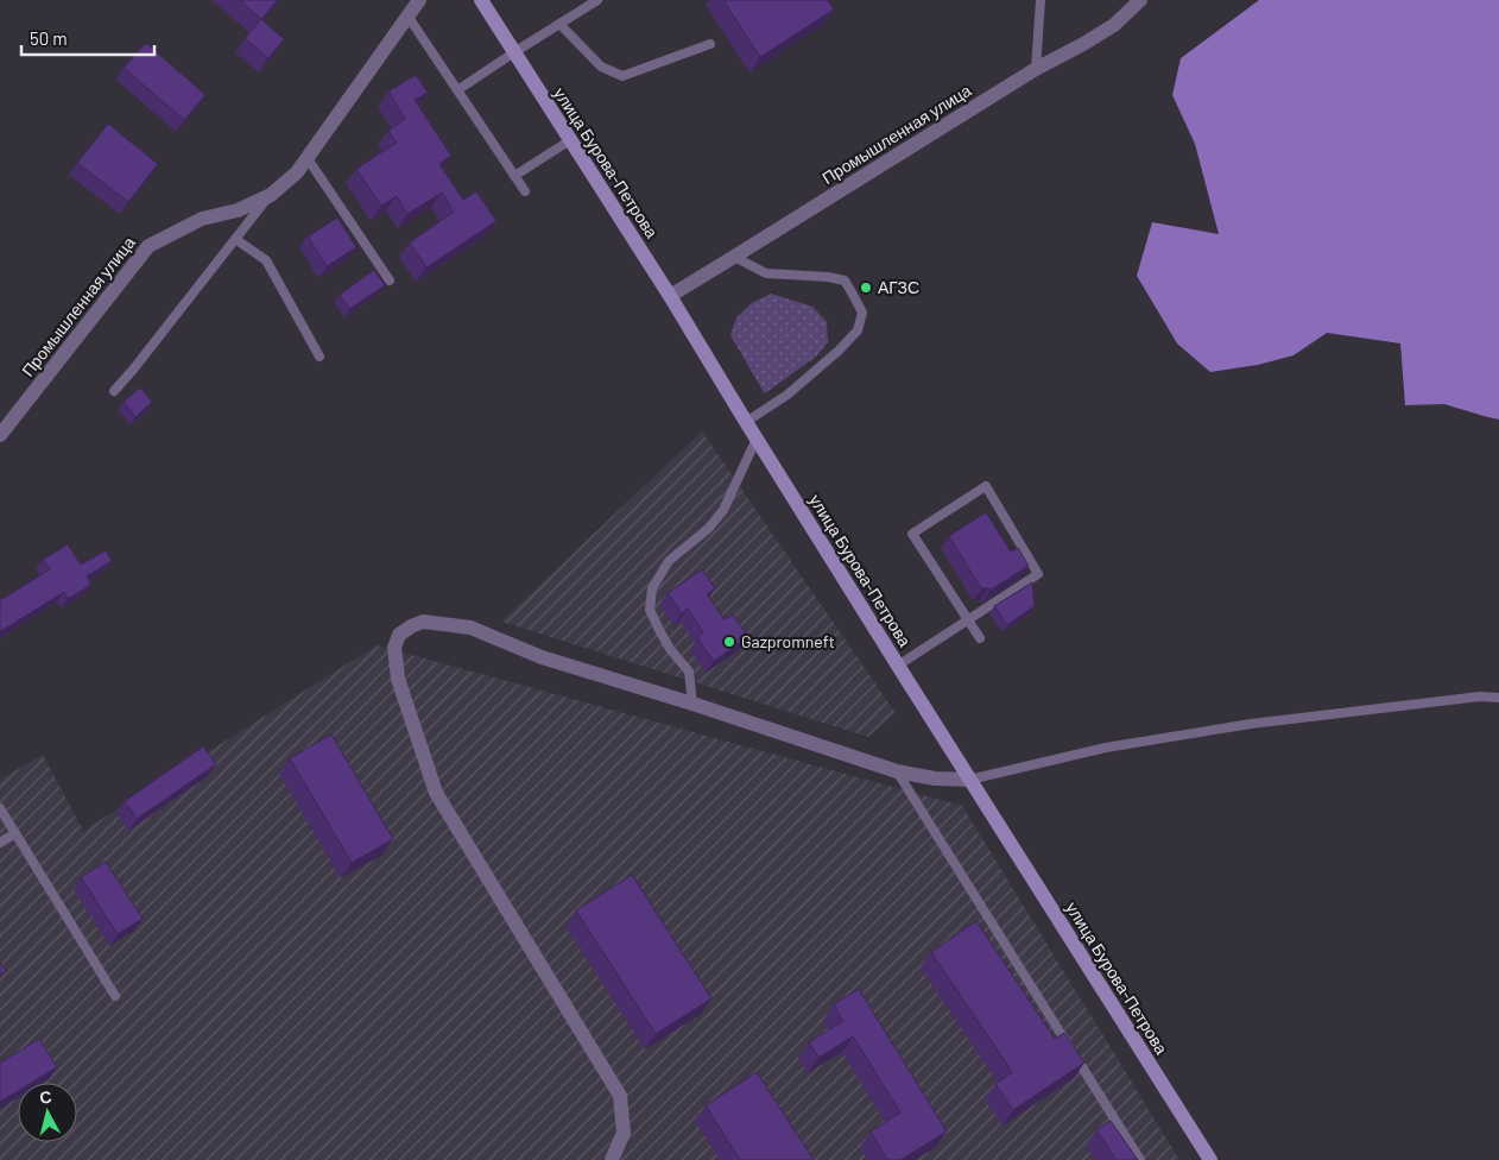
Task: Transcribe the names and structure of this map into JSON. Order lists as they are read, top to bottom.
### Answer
{
  "streets": {
    "main road": ["улица Бурова-Петрова"],
    "street": ["Промышленная улица"]
  },
  "crossings": [
    ["Промышленная улица", "улица Бурова-Петрова"]
  ],
  "places": ["АГЗС", "Gazpromneft"],
  "scale_bar": "50 m",
  "north": "top"
}
